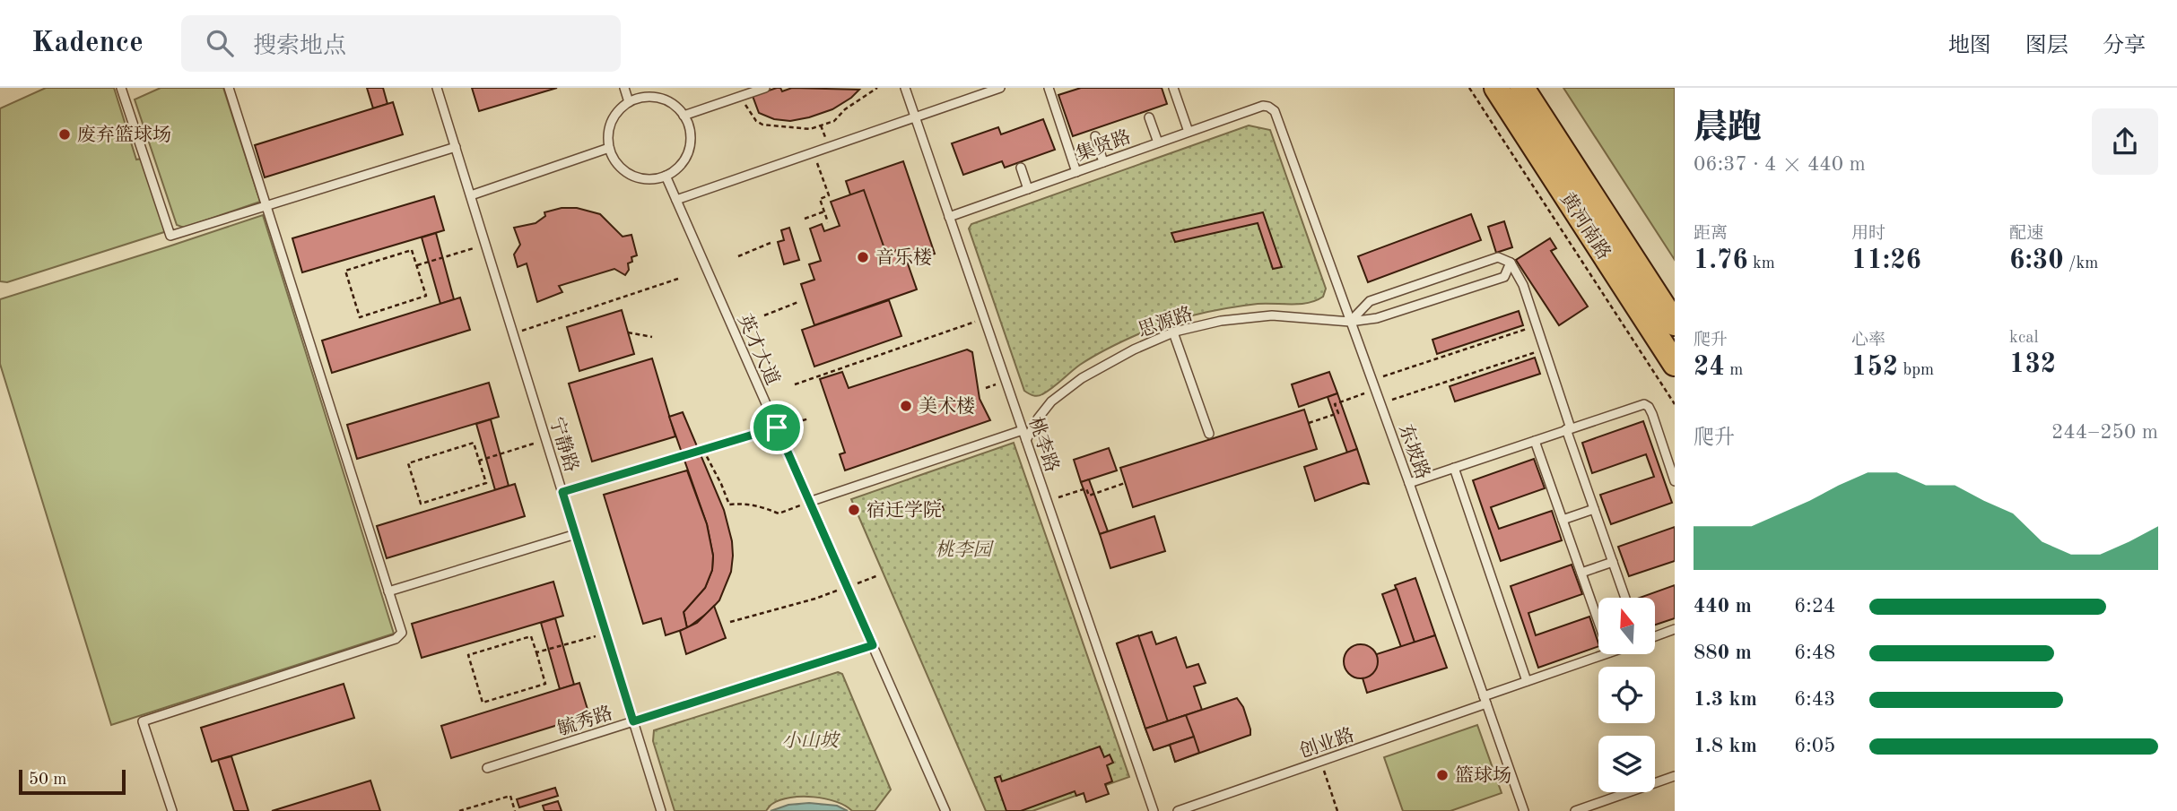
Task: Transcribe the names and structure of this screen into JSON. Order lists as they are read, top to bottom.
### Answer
{
  "streets": {
    "main road": ["黄河南路"],
    "lane": [
      "集贤路",
      "思源路",
      "英才大道",
      "宁静路",
      "桃李路",
      "东坡路",
      "毓秀路",
      "创业路"
    ]
  },
  "crossings": [
    ["集贤路", "桃李路"],
    ["集贤路", "东坡路"],
    ["思源路", "桃李路"],
    ["思源路", "东坡路"],
    ["英才大道", "毓秀路"],
    ["宁静路", "毓秀路"],
    ["东坡路", "创业路"]
  ],
  "parks": ["桃李园", "小山坡"],
  "places": [
    "废弃篮球场",
    "音乐楼",
    "美术楼",
    "宿迁学院",
    "篮球场"
  ],
  "scale_bar": "50 m",
  "north": "top",
  "page": {
    "header": "Kadence",
    "search": "搜索地点",
    "nav": ["地图", "图层", "分享"],
    "heading": ["晨跑", "06:37 · 4 × 440 m"],
    "stats": [
      ["距离", "1.76 km"],
      ["用时", "11:26"],
      ["配速", "6:30 /km"],
      ["爬升", "24 m"],
      ["心率", "152 bpm"],
      ["kcal", "132"]
    ],
    "chart": ["爬升", "244–250 m"],
    "list": [
      {
        "name": "440 m",
        "note": "6:24"
      },
      {
        "name": "880 m",
        "note": "6:48"
      },
      {
        "name": "1.3 km",
        "note": "6:43"
      },
      {
        "name": "1.8 km",
        "note": "6:05"
      }
    ],
    "scale": "50 m"
  }
}
